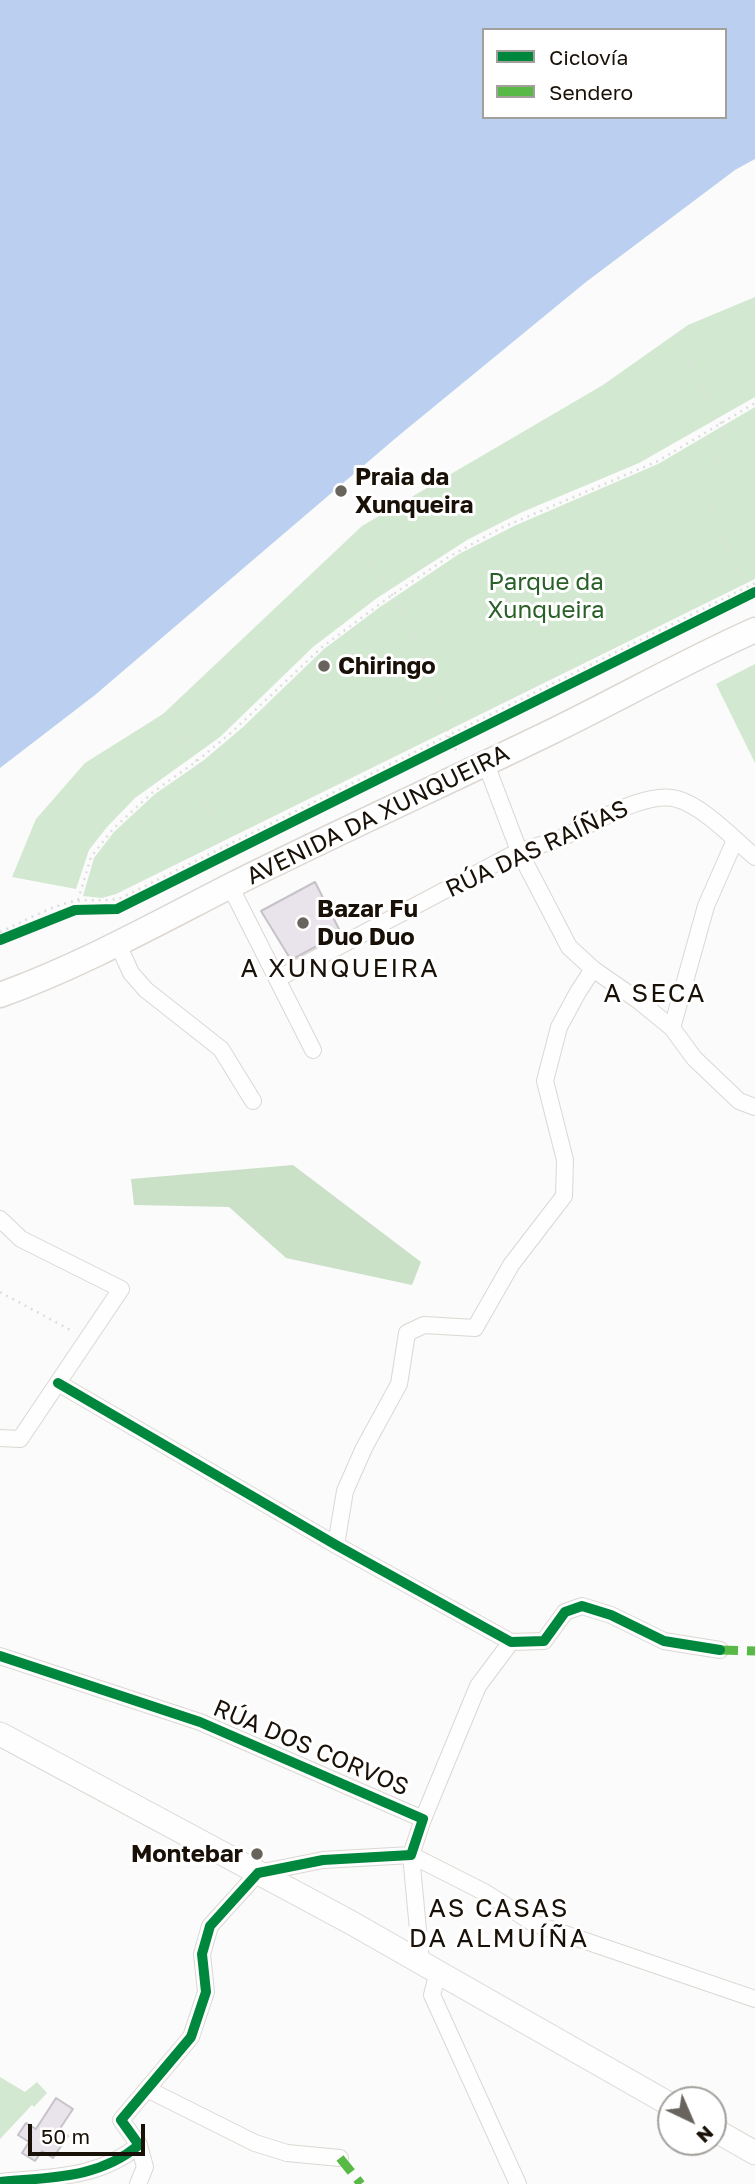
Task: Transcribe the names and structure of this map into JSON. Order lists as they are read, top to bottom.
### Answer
{
  "streets": {
    "main road": ["AVENIDA DA XUNQUEIRA"],
    "street": ["RÚA DAS RAÍÑAS", "RÚA DOS CORVOS"]
  },
  "districts": ["A XUNQUEIRA", "A SECA", "AS CASAS DA ALMUÍÑA"],
  "parks": ["Parque da Xunqueira"],
  "places": [
    "Praia da Xunqueira",
    "Chiringo",
    "Bazar Fu Duo Duo",
    "Montebar"
  ],
  "legend": ["Ciclovía", "Sendero"],
  "scale_bar": "50 m",
  "north": "bottom right"
}
